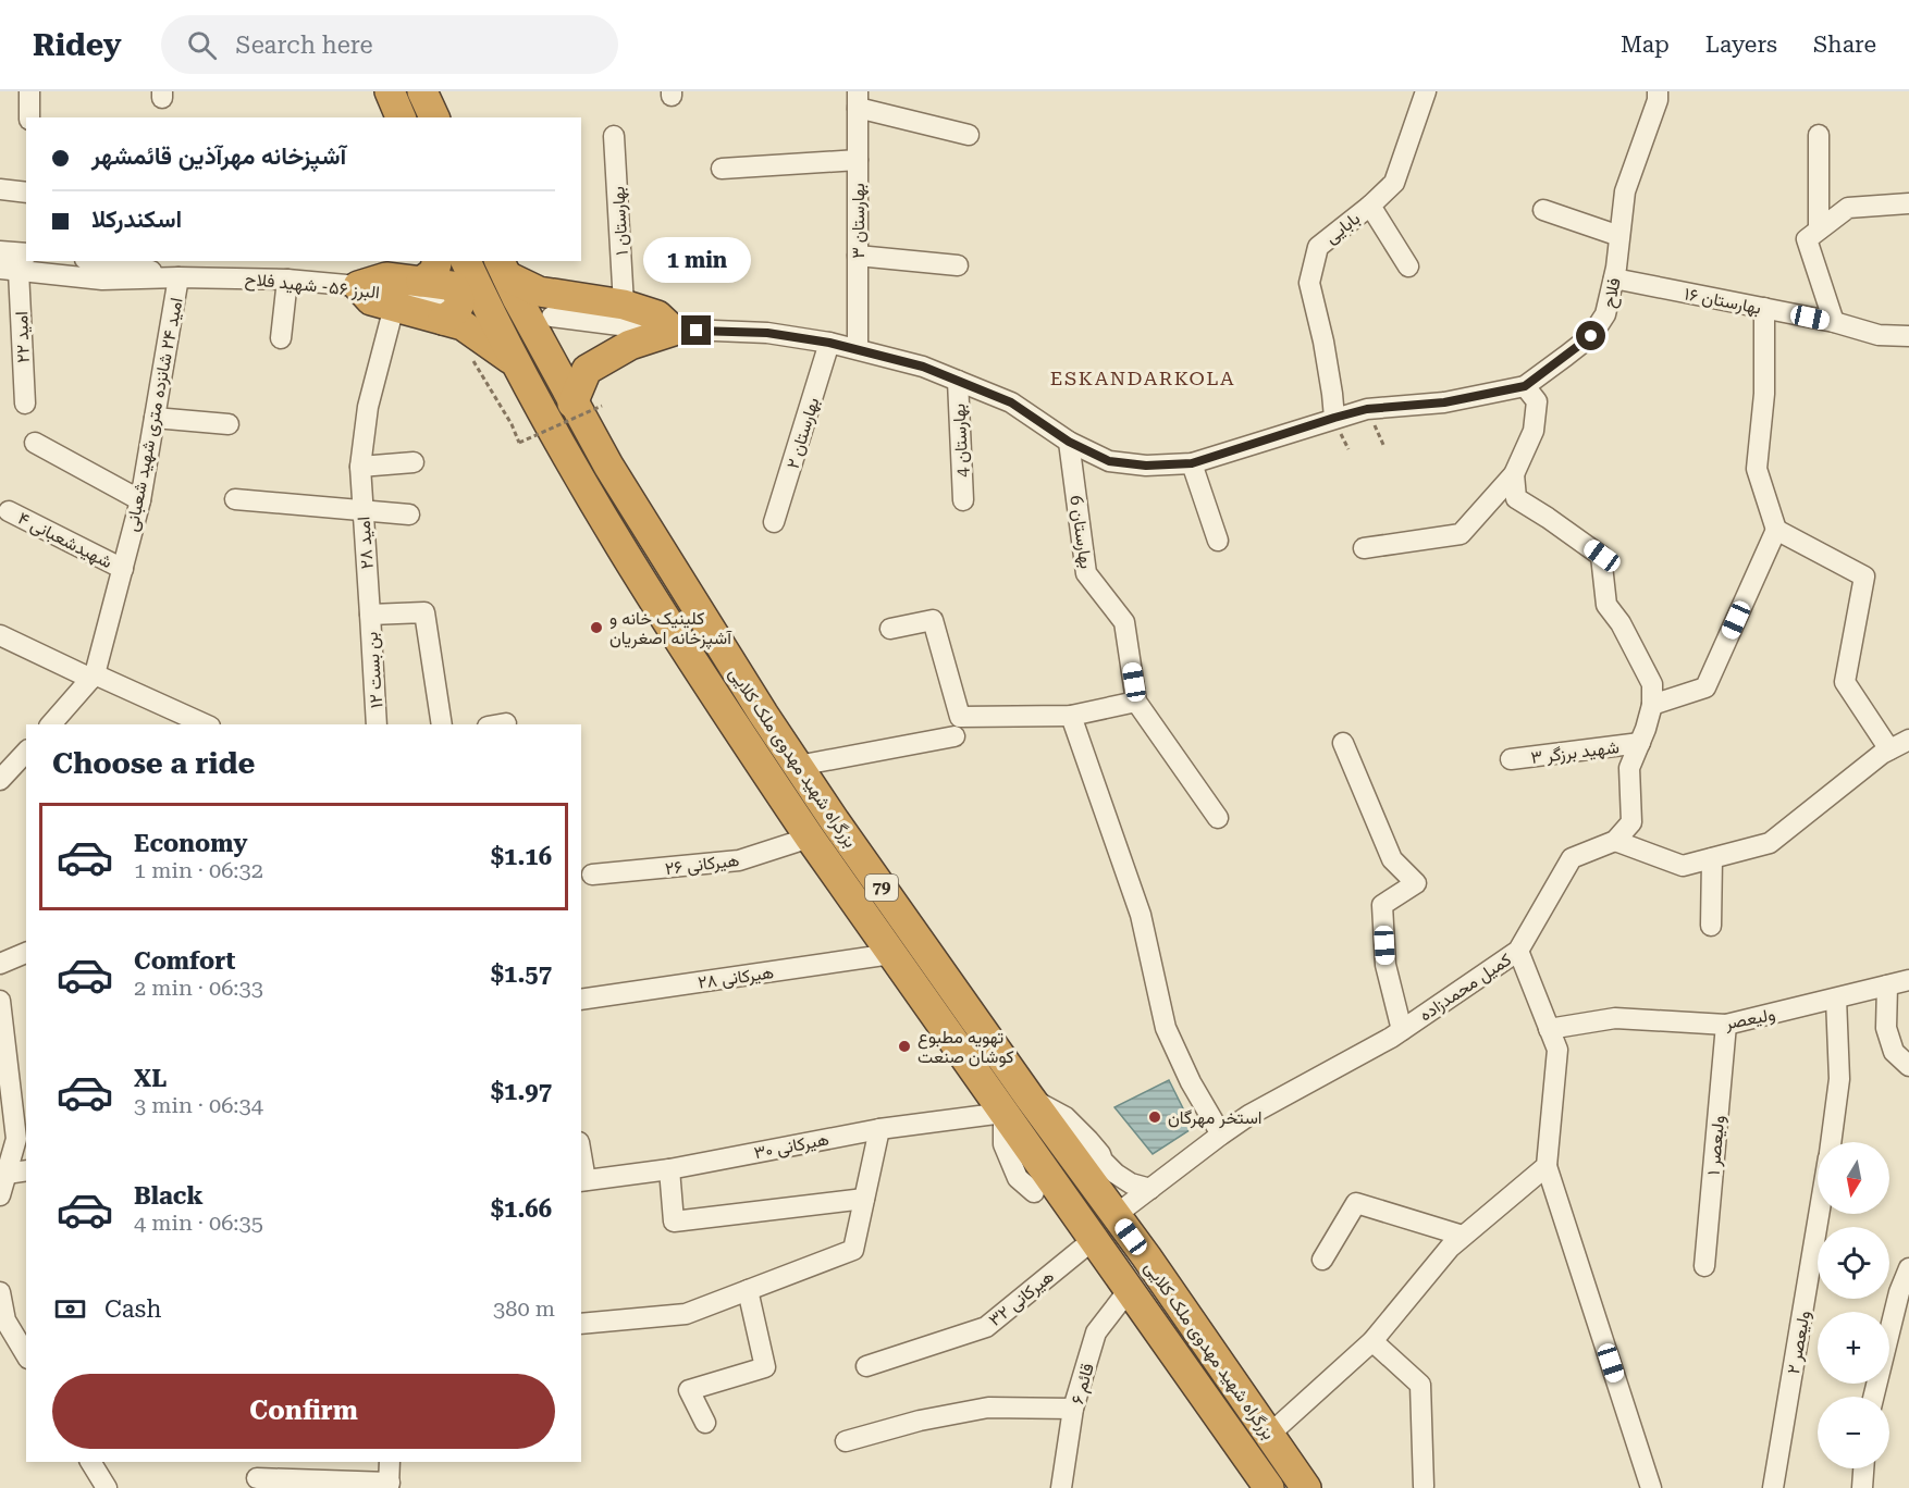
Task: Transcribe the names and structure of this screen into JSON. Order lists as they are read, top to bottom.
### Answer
{
  "streets": {
    "highway": ["بزرگراه شهید مهدوی ملک کلایی", "79"],
    "street": [
      "بهارستان ۱",
      "بهارستان ۳",
      "بابایی",
      "البرز ۵۶- شهید فلاح",
      "فلاح",
      "بهارستان ۱۶",
      "امید ۲۲",
      "امید ۲۴ شانزده متری شهید شعبانی",
      "بهارستان ۲",
      "بهارستان 4",
      "بهارستان 6",
      "شهیدشعبانی ۴",
      "امید ۲۸",
      "بن بست ۱۲",
      "شهید برزگر ۳",
      "هیرکانی ۲۶",
      "هیرکانی ۲۸",
      "کمیل محمدزاده",
      "ولیعصر",
      "هیرکانی ۳۰",
      "ولیعصر ۱",
      "هیرکانی ۳۲",
      "ولیعصر ۲",
      "قائم ۶"
    ]
  },
  "crossings": [
    ["بهارستان ۳", "فلاح"],
    ["بابایی", "فلاح"],
    ["البرز ۵۶- شهید فلاح", "امید ۲۲"],
    ["البرز ۵۶- شهید فلاح", "امید ۲۴ شانزده متری شهید شعبانی"],
    ["فلاح", "بهارستان ۱۶"],
    ["فلاح", "بهارستان ۲"],
    ["فلاح", "بهارستان 4"],
    ["فلاح", "بهارستان 6"],
    ["امید ۲۴ شانزده متری شهید شعبانی", "شهیدشعبانی ۴"],
    ["امید ۲۸", "بن بست ۱۲"],
    ["بزرگراه شهید مهدوی ملک کلایی", "هیرکانی ۲۶"],
    ["بزرگراه شهید مهدوی ملک کلایی", "هیرکانی ۲۸"],
    ["بزرگراه شهید مهدوی ملک کلایی", "کمیل محمدزاده"],
    ["بزرگراه شهید مهدوی ملک کلایی", "هیرکانی ۳۰"],
    ["بزرگراه شهید مهدوی ملک کلایی", "هیرکانی ۳۲"],
    ["بزرگراه شهید مهدوی ملک کلایی", "قائم ۶"],
    ["ولیعصر", "ولیعصر ۱"],
    ["ولیعصر", "ولیعصر ۲"]
  ],
  "districts": ["ESKANDARKOLA"],
  "places": ["کلینیک خانه و آشپزخانه اصغریان", "تهویه مطبوع کوشان صنعت", "استخر مهرگان"],
  "north": "bottom",
  "page": {
    "header": "Ridey",
    "search": "Search here",
    "nav": ["Map", "Layers", "Share"],
    "banner": ["آشپزخانه مهرآذین قائمشهر", "اسکندرکلا"],
    "bubble": "1 min",
    "heading": "Choose a ride",
    "list": [
      {
        "name": "Economy",
        "note": "1 min · 06:32",
        "value": "$1.16"
      },
      {
        "name": "Comfort",
        "note": "2 min · 06:33",
        "value": "$1.57"
      },
      {
        "name": "XL",
        "note": "3 min · 06:34",
        "value": "$1.97"
      },
      {
        "name": "Black",
        "note": "4 min · 06:35",
        "value": "$1.66"
      }
    ],
    "map_buttons": ["+", "−"],
    "pay": ["Cash", "380 m"],
    "buttons": "Confirm"
  }
}
